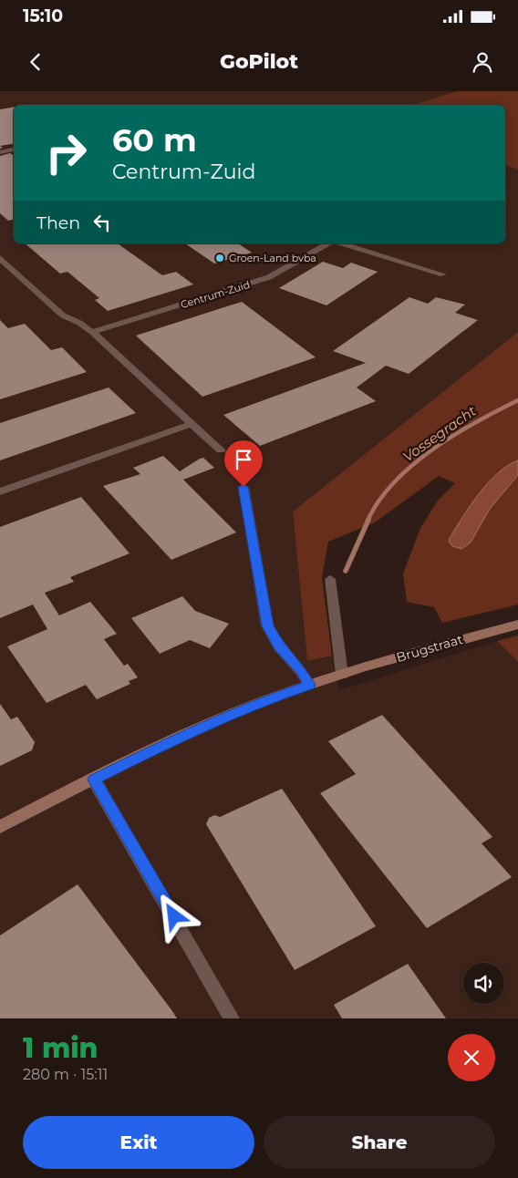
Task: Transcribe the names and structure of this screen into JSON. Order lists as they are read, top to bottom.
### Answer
{
  "streets": {
    "street": ["Centrum-Zuid", "Brugstraat"]
  },
  "water": ["Vossegracht"],
  "places": ["Groen-Land bvba"],
  "page": {
    "status": "15:10",
    "header": "GoPilot",
    "turn": ["60 m", "Centrum-Zuid"],
    "then": "Then",
    "heading": ["1 min", "280 m · 15:11"],
    "buttons": ["Exit", "Share"]
  }
}
